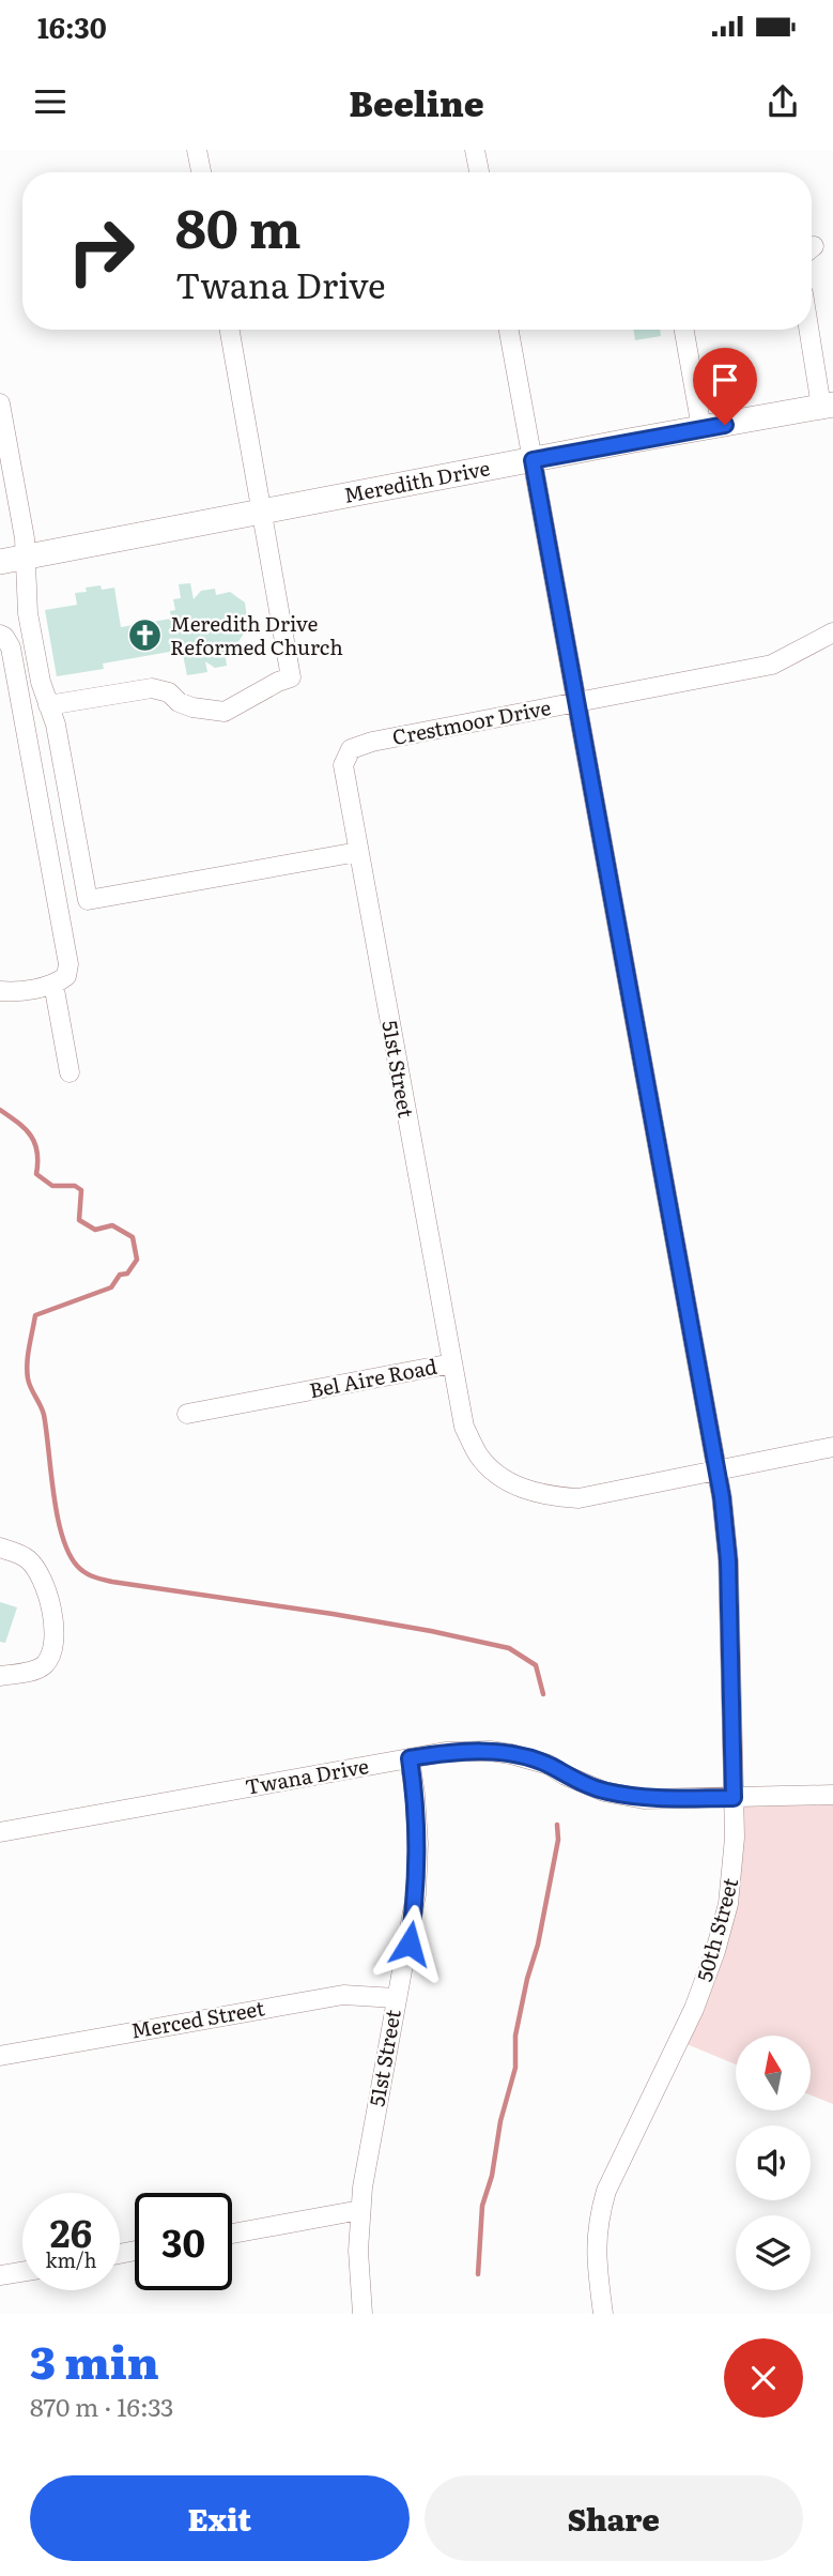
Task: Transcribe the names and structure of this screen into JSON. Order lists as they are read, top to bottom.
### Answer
{
  "streets": {
    "main road": ["Meredith Drive"],
    "street": [
      "Crestmoor Drive",
      "51st Street",
      "Bel Aire Road",
      "Twana Drive",
      "50th Street",
      "Merced Street"
    ]
  },
  "crossings": [
    ["Meredith Drive", "50th Street"],
    ["Crestmoor Drive", "51st Street"],
    ["Crestmoor Drive", "50th Street"],
    ["51st Street", "Bel Aire Road"],
    ["51st Street", "Twana Drive"],
    ["51st Street", "Merced Street"],
    ["Bel Aire Road", "50th Street"],
    ["Twana Drive", "50th Street"]
  ],
  "places": {
    "church": ["Meredith Drive Reformed Church"]
  },
  "north": "top",
  "page": {
    "status": "16:30",
    "header": "Beeline",
    "turn": ["80 m", "Twana Drive"],
    "speed": "26 km/h",
    "limit": "30",
    "heading": ["3 min", "870 m · 16:33"],
    "buttons": ["Exit", "Share"]
  }
}
